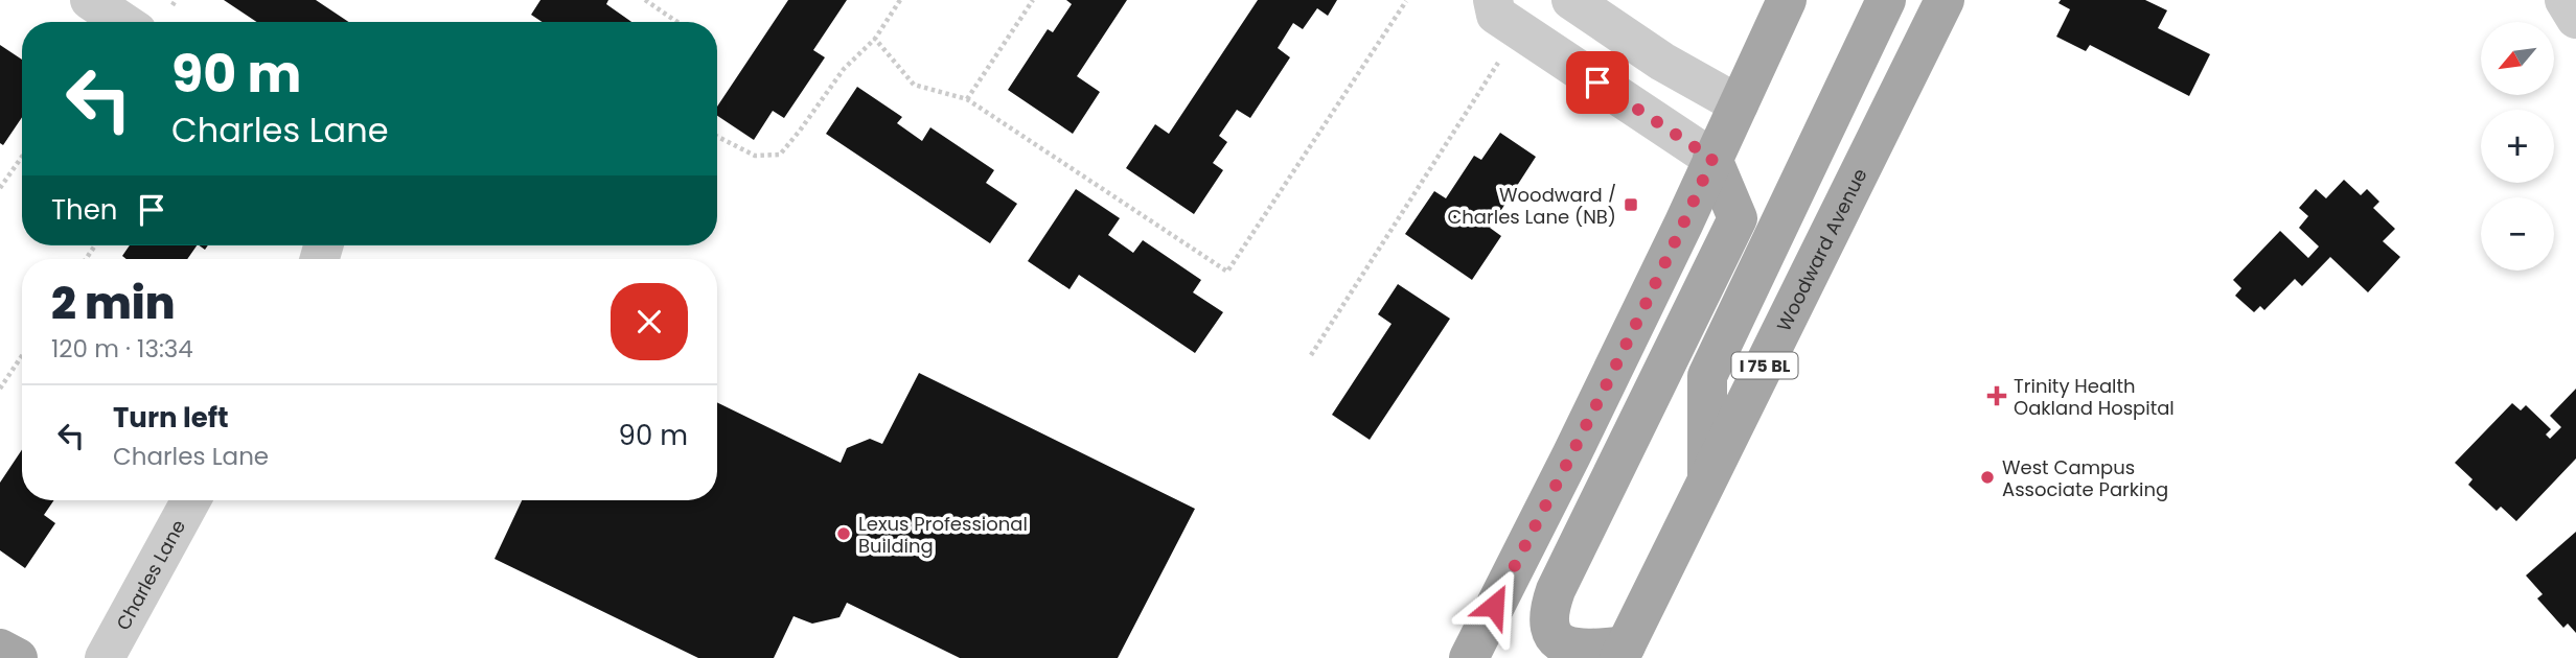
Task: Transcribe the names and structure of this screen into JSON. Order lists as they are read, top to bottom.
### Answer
{
  "streets": {
    "main road": ["Woodward Avenue", "I 75 BL"],
    "street": ["Charles Lane"]
  },
  "places": {
    "transit": ["Woodward / Charles Lane (NB)"],
    "health": ["Trinity Health Oakland Hospital"],
    "other": ["West Campus Associate Parking", "Lexus Professional Building"]
  },
  "north": "bottom left",
  "page": {
    "map_buttons": ["+", "−"],
    "turn": ["90 m", "Charles Lane"],
    "then": "Then",
    "heading": ["2 min", "120 m · 13:34"],
    "list": [
      {
        "name": "Turn left",
        "note": "Charles Lane",
        "value": "90 m"
      }
    ]
  }
}
